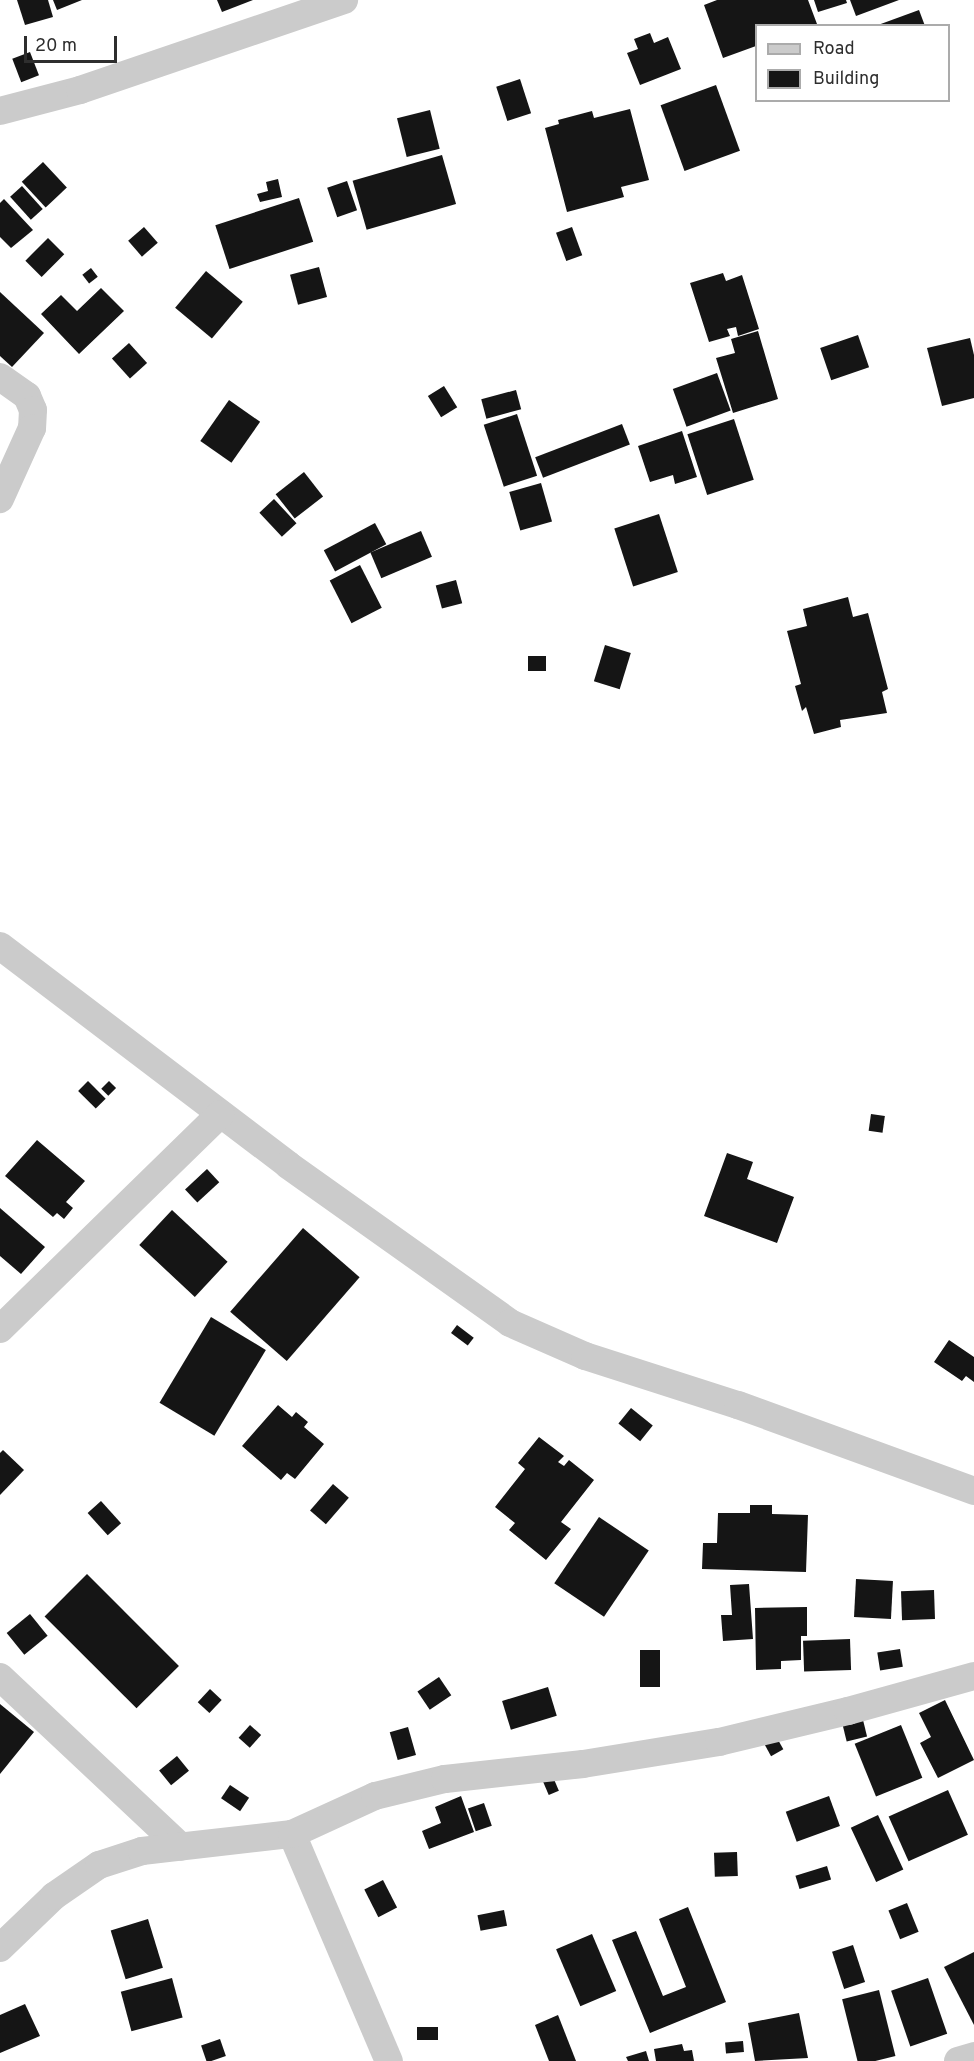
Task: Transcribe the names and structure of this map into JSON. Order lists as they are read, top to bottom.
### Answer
{
  "legend": ["Road", "Building"],
  "scale_bar": "20 m"
}
